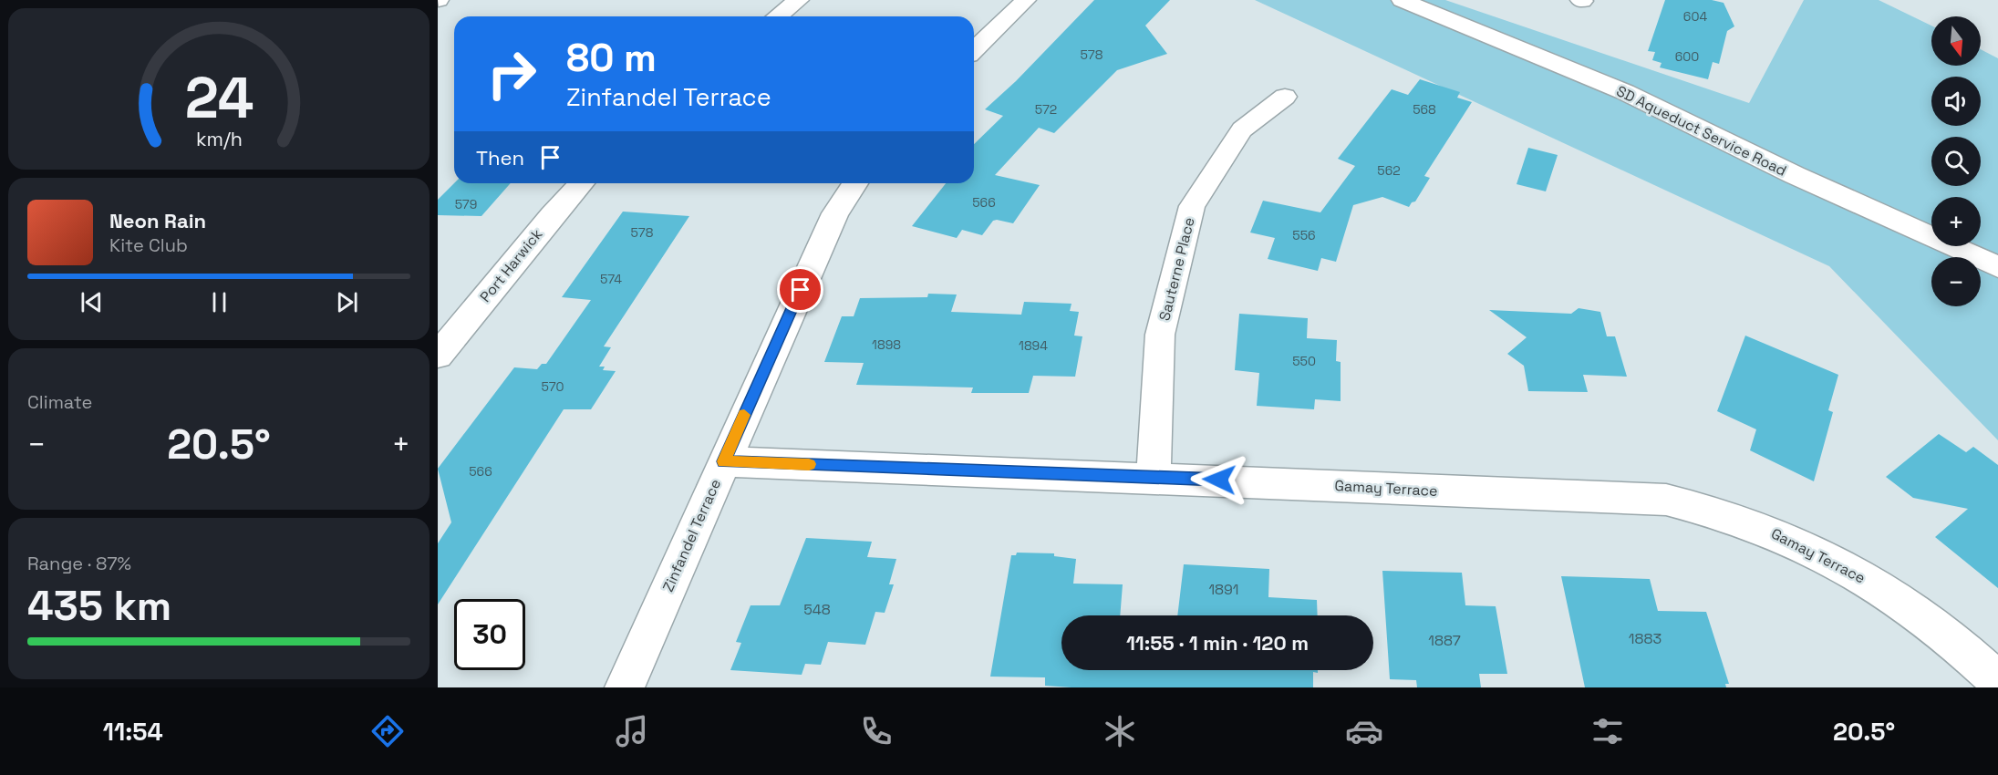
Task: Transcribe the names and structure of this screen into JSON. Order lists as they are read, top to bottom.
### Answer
{
  "streets": {
    "street": [
      "SD Aqueduct Service Road",
      "Port Harwick",
      "Sauterne Place",
      "Gamay Terrace",
      "Zinfandel Terrace"
    ]
  },
  "crossings": [
    ["Sauterne Place", "Gamay Terrace"],
    ["Gamay Terrace", "Zinfandel Terrace"]
  ],
  "house_numbers": [
    "604",
    "578",
    "600",
    "572",
    "568",
    "562",
    "566",
    "579",
    "578",
    "556",
    "574",
    "1898",
    "1894",
    "550",
    "570",
    "566",
    "1891",
    "548",
    "1883",
    "1887"
  ],
  "north": "bottom",
  "page": {
    "map_buttons": ["+", "−"],
    "turn": ["80 m", "Zinfandel Terrace"],
    "then": "Then",
    "song": ["Neon Rain", "Kite Club"],
    "tile": [
      "Climate",
      ["Range · 87%", "435 km"]
    ],
    "heat": ["−", "20.5°", "+"],
    "limit": "30",
    "trip": "11:55 · 1 min · 120 m",
    "tabs": ["11:54", "20.5°"],
    "gauge": ["24", "km/h"]
  }
}
